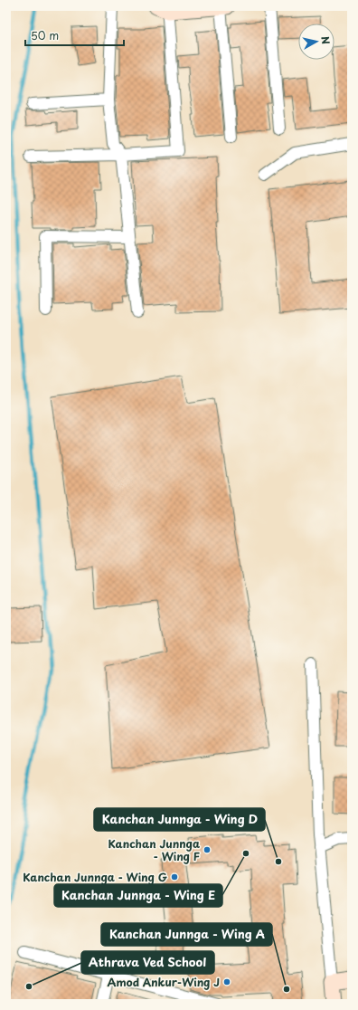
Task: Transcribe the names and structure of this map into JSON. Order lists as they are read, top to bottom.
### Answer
{
  "places": [
    "Kanchan Junnga - Wing F",
    "Kanchan Junnga - Wing E",
    "Kanchan Junnga - Wing D",
    "Kanchan Junnga - Wing G",
    "Amod Ankur-Wing J",
    "Athrava Ved School",
    "Kanchan Junnga - Wing A"
  ],
  "scale_bar": "50 m",
  "north": "right"
}
